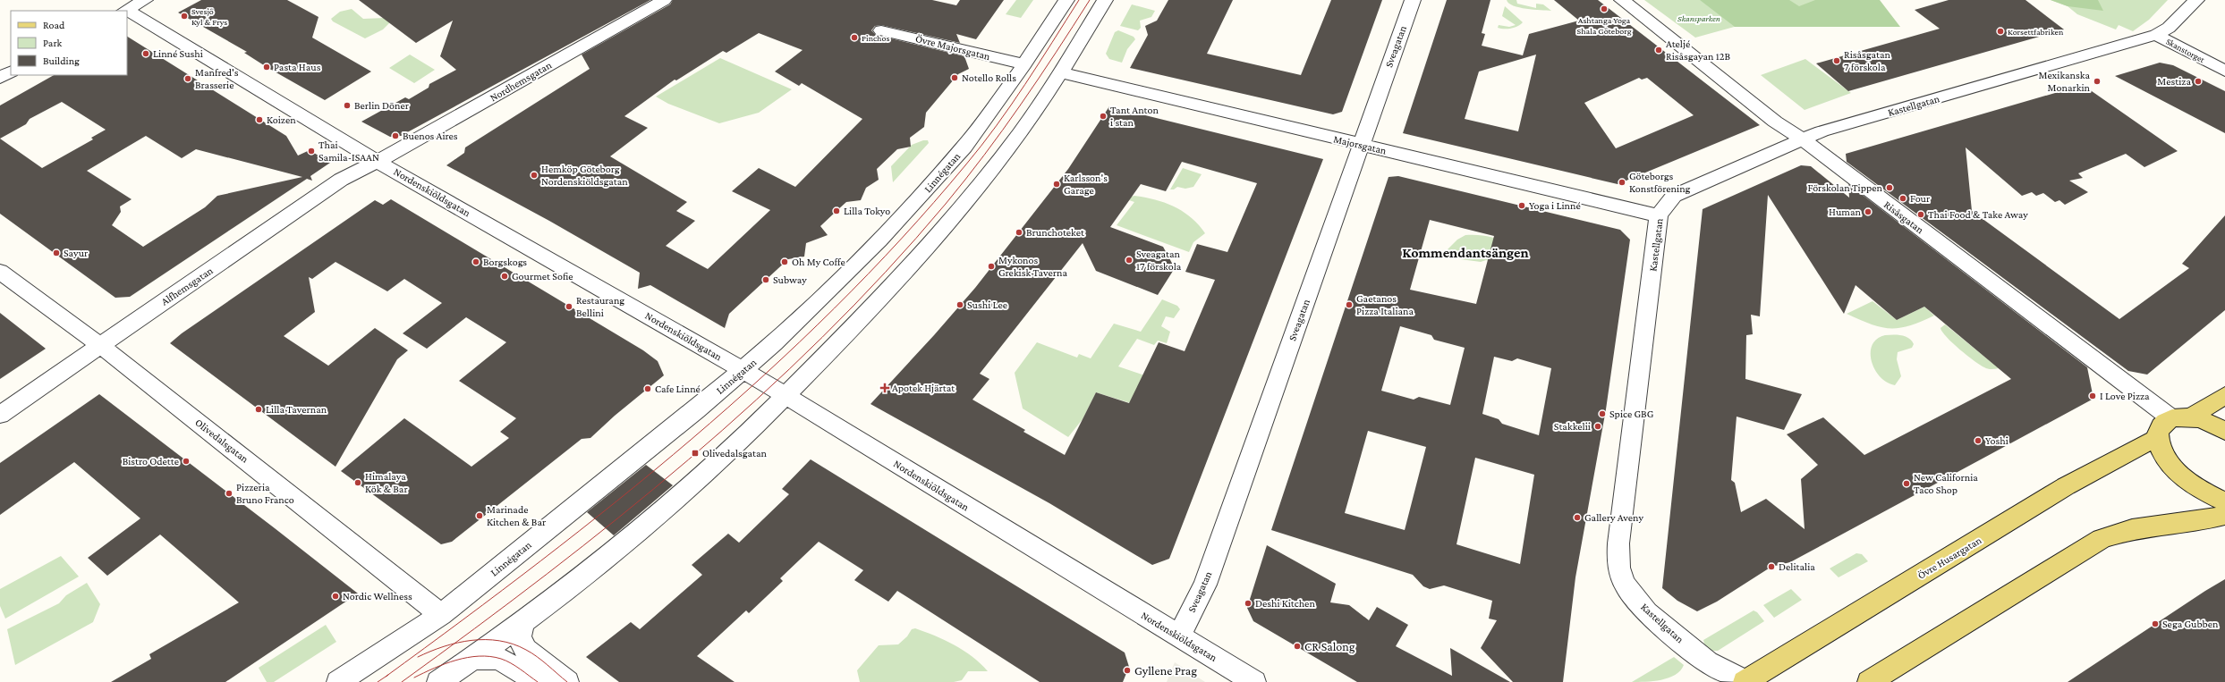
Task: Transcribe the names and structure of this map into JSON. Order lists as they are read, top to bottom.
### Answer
{
  "streets": {
    "main road": ["Övre Husargatan"],
    "street": [
      "Sveagatan",
      "Övre Majorsgatan",
      "Skanstorget",
      "Nordhemsgatan",
      "Kastellgatan",
      "Majorsgatan",
      "Linnégatan",
      "Nordenskiöldsgatan",
      "Risåsgatan",
      "Alfhemsgatan",
      "Olivedalsgatan"
    ]
  },
  "crossings": [
    ["Sveagatan", "Majorsgatan"],
    ["Sveagatan", "Nordenskiöldsgatan"],
    ["Övre Majorsgatan", "Linnégatan"],
    ["Skanstorget", "Kastellgatan"],
    ["Nordhemsgatan", "Nordenskiöldsgatan"],
    ["Nordhemsgatan", "Alfhemsgatan"],
    ["Kastellgatan", "Majorsgatan"],
    ["Kastellgatan", "Risåsgatan"],
    ["Kastellgatan", "Övre Husargatan"],
    ["Linnégatan", "Nordenskiöldsgatan"],
    ["Linnégatan", "Olivedalsgatan"],
    ["Nordenskiöldsgatan", "Alfhemsgatan"],
    ["Alfhemsgatan", "Olivedalsgatan"]
  ],
  "districts": ["Kommendantsängen"],
  "parks": ["Skansparken"],
  "places": {
    "other": [
      "Ashtanga Yoga Shala Göteborg",
      "Svesjö Kyl & Frys",
      "Korsettfabriken",
      "Pinchos",
      "Ateljé Risåsgayan 12B",
      "Linné Sushi",
      "Risåsgatan 7 förskola",
      "Pasta Haus",
      "Notello Rolls",
      "Manfred's Brasserie",
      "Mexikanska Monarkin",
      "Mestiza",
      "Berlin Döner",
      "Tant Anton i stan",
      "Koizen",
      "Buenos Aires",
      "Thai Samila-ISAAN",
      "Hemköp Göteborg Nordenskiöldsgatan",
      "Göteborgs Konstförening",
      "Karlsson's Garage",
      "Förskolan Tippen",
      "Four",
      "Yoga i Linné",
      "Lilla Tokyo",
      "Human",
      "Thai Food & Take Away",
      "Brunchoteket",
      "Sayur",
      "Sveagatan 17 förskola",
      "Borgskogs",
      "Oh My Coffe",
      "Mykonos Grekisk Taverna",
      "Gourmet Sofie",
      "Subway",
      "Sushi Lee",
      "Gaetanos Pizza Italiana",
      "Restaurang Bellini",
      "Cafe Linné",
      "I Love Pizza",
      "Lilla Tavernan",
      "Spice GBG",
      "Stakkelii",
      "Yoshi",
      "Bistro Odette",
      "Himalaya Kök & Bar",
      "New California Taco Shop",
      "Pizzeria Bruno Franco",
      "Marinade Kitchen & Bar",
      "Gallery Aveny",
      "Delitalia",
      "Nordic Wellness",
      "Deshi Kitchen",
      "Sega Gubben",
      "CR Salong",
      "Gyllene Prag"
    ],
    "health": ["Apotek Hjärtat"],
    "transit": ["Olivedalsgatan"]
  },
  "legend": ["Road", "Park", "Building"]
}
